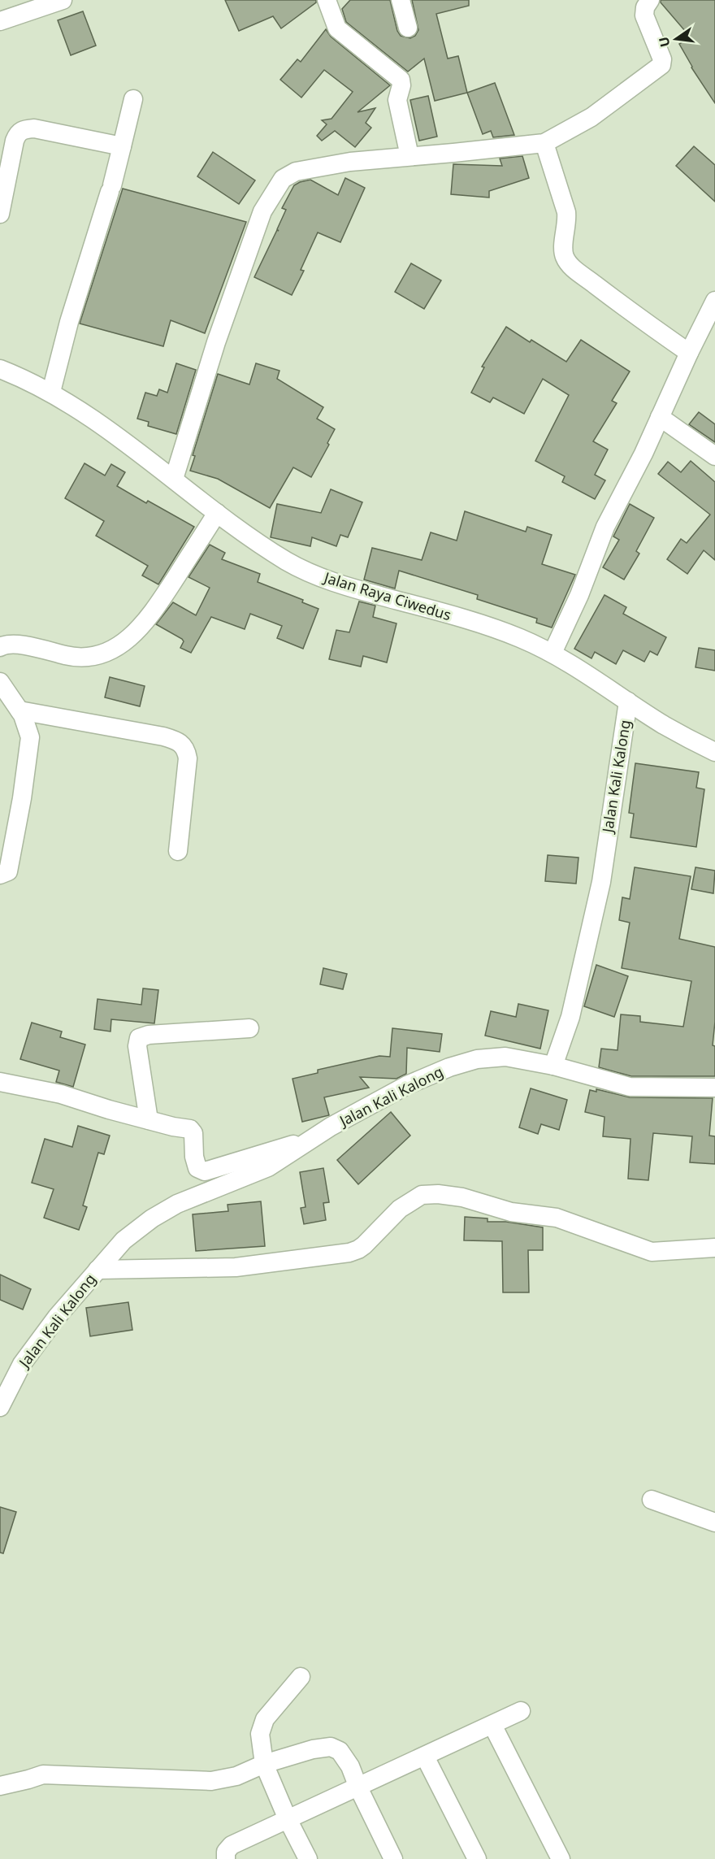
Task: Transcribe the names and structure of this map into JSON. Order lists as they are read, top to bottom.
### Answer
{
  "streets": {
    "street": ["Jalan Raya Ciwedus", "Jalan Kali Kalong"]
  },
  "crossings": [
    ["Jalan Raya Ciwedus", "Jalan Kali Kalong"]
  ],
  "north": "left"
}
